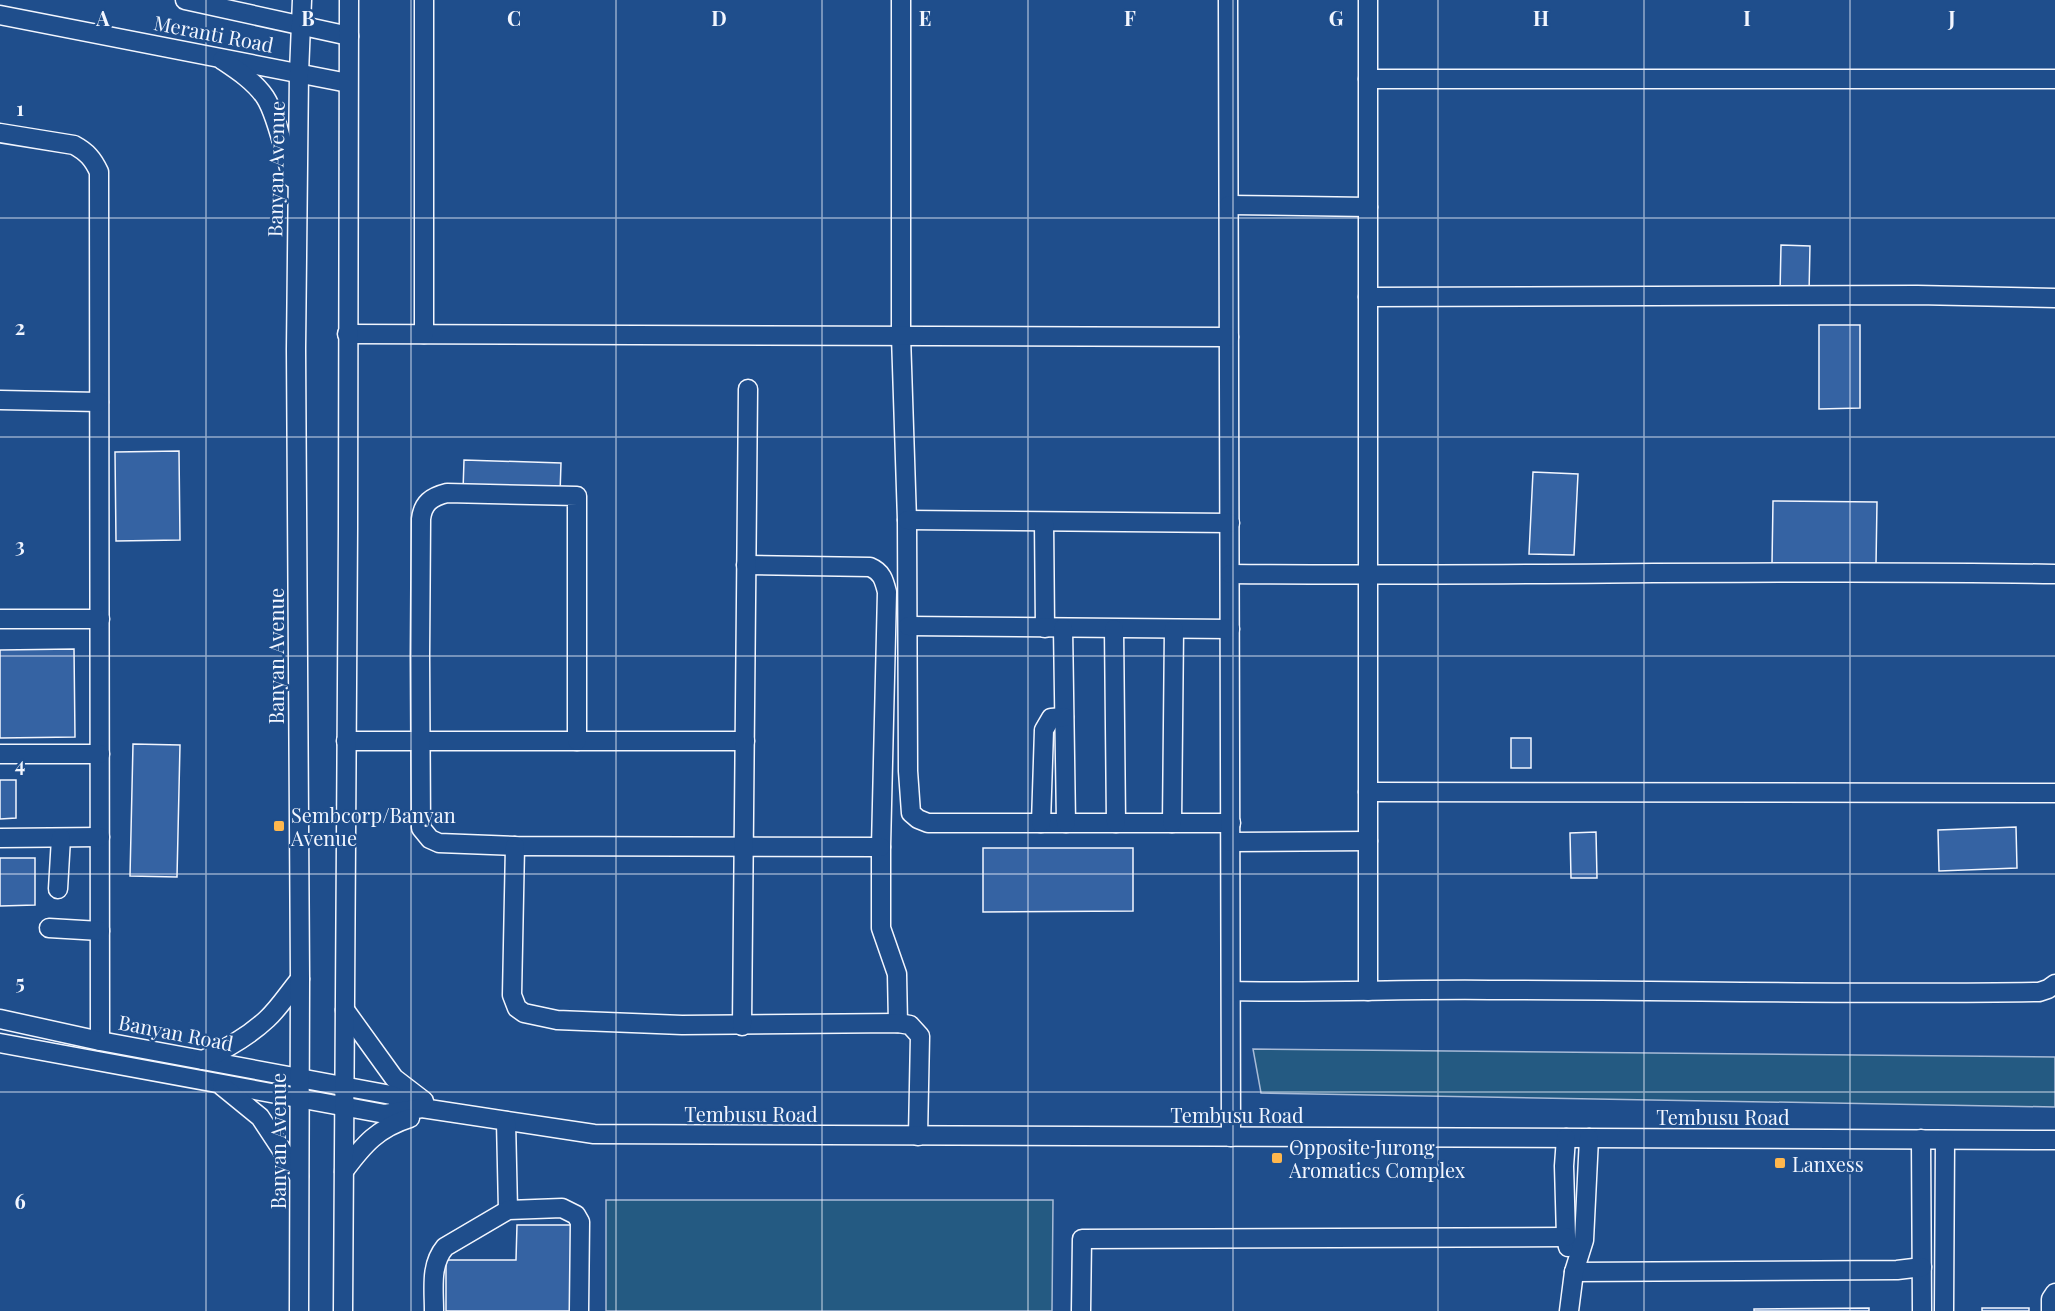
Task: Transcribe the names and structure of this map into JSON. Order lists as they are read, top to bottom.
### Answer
{
  "streets": {
    "street": [
      "Meranti Road",
      "Banyan Avenue",
      "Banyan Road",
      "Tembusu Road"
    ]
  },
  "crossings": [
    ["Meranti Road", "Banyan Avenue"],
    ["Banyan Avenue", "Banyan Road"],
    ["Banyan Road", "Tembusu Road"]
  ],
  "places": {
    "transit": ["Sembcorp/Banyan Avenue", "Opposite Jurong Aromatics Complex", "Lanxess"]
  },
  "grid": {
    "columns": [
      "A",
      "B",
      "C",
      "D",
      "E",
      "F",
      "G",
      "H",
      "I",
      "J"
    ],
    "rows": [
      "1",
      "2",
      "3",
      "4",
      "5",
      "6"
    ]
  }
}
